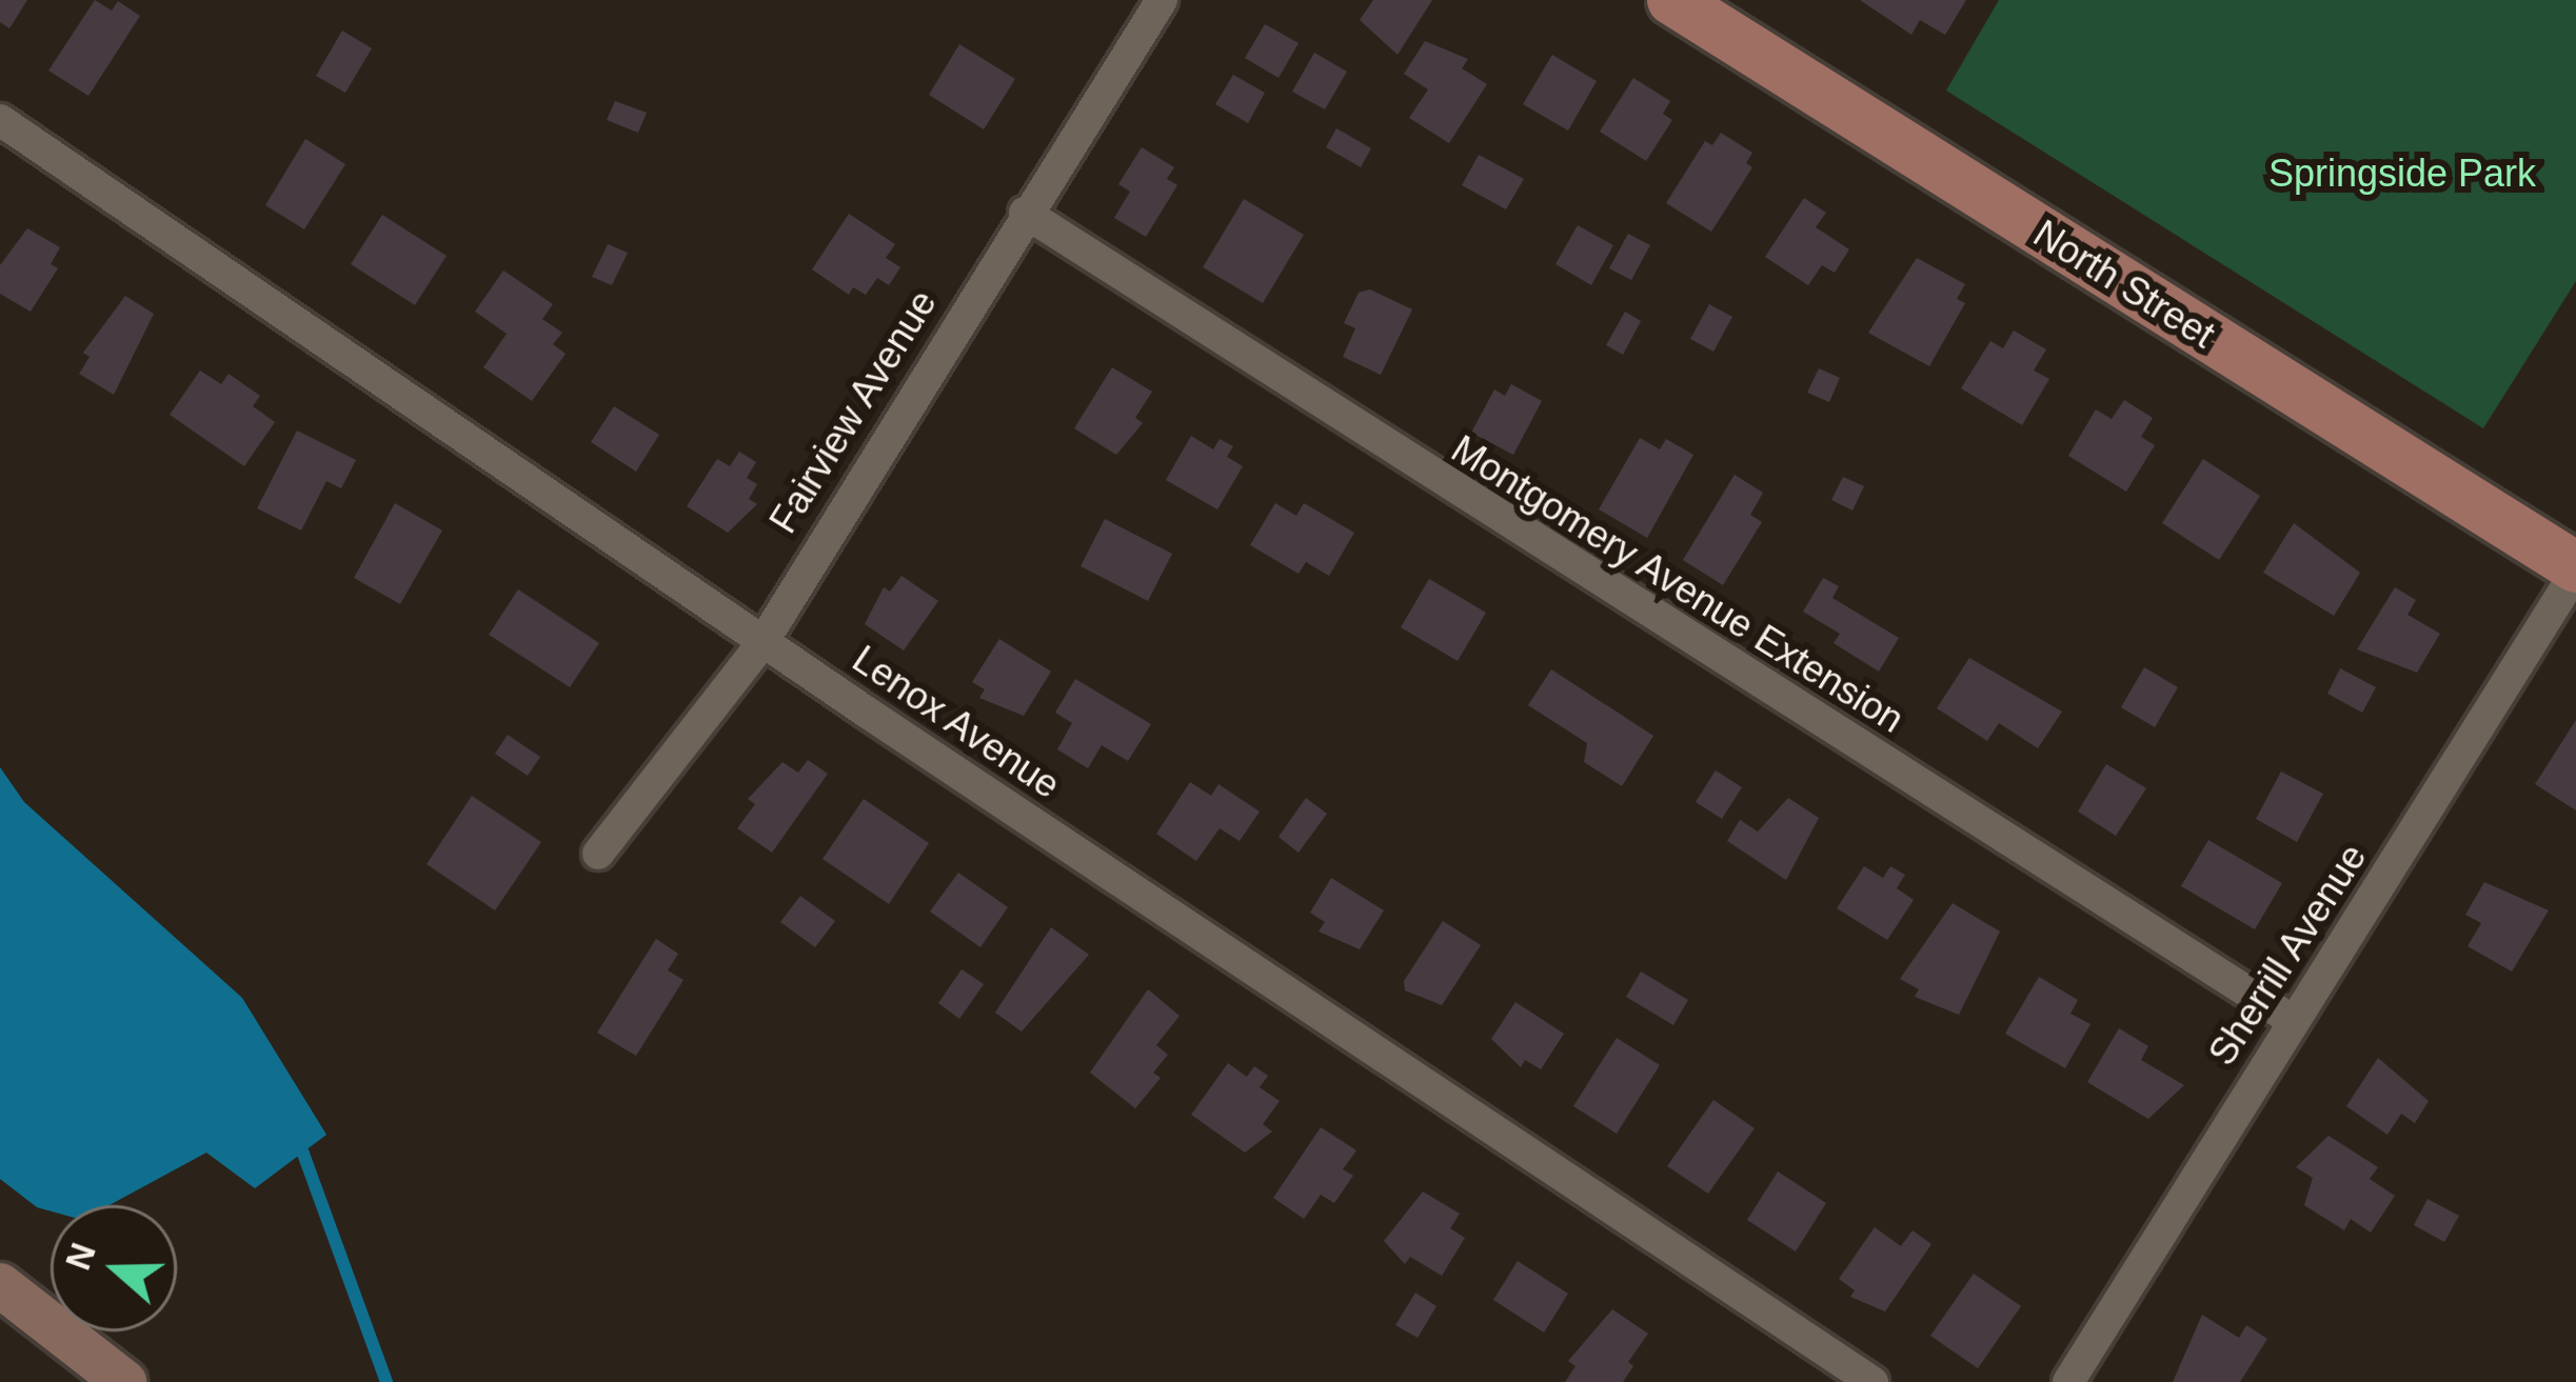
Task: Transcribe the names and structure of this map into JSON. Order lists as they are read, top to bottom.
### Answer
{
  "streets": {
    "main road": ["North Street"],
    "street": [
      "Fairview Avenue",
      "Montgomery Avenue Extension",
      "Lenox Avenue",
      "Sherrill Avenue"
    ]
  },
  "crossings": [
    ["North Street", "Sherrill Avenue"],
    ["Fairview Avenue", "Montgomery Avenue Extension"],
    ["Fairview Avenue", "Lenox Avenue"],
    ["Montgomery Avenue Extension", "Sherrill Avenue"]
  ],
  "parks": ["Springside Park"],
  "north": "left"
}
